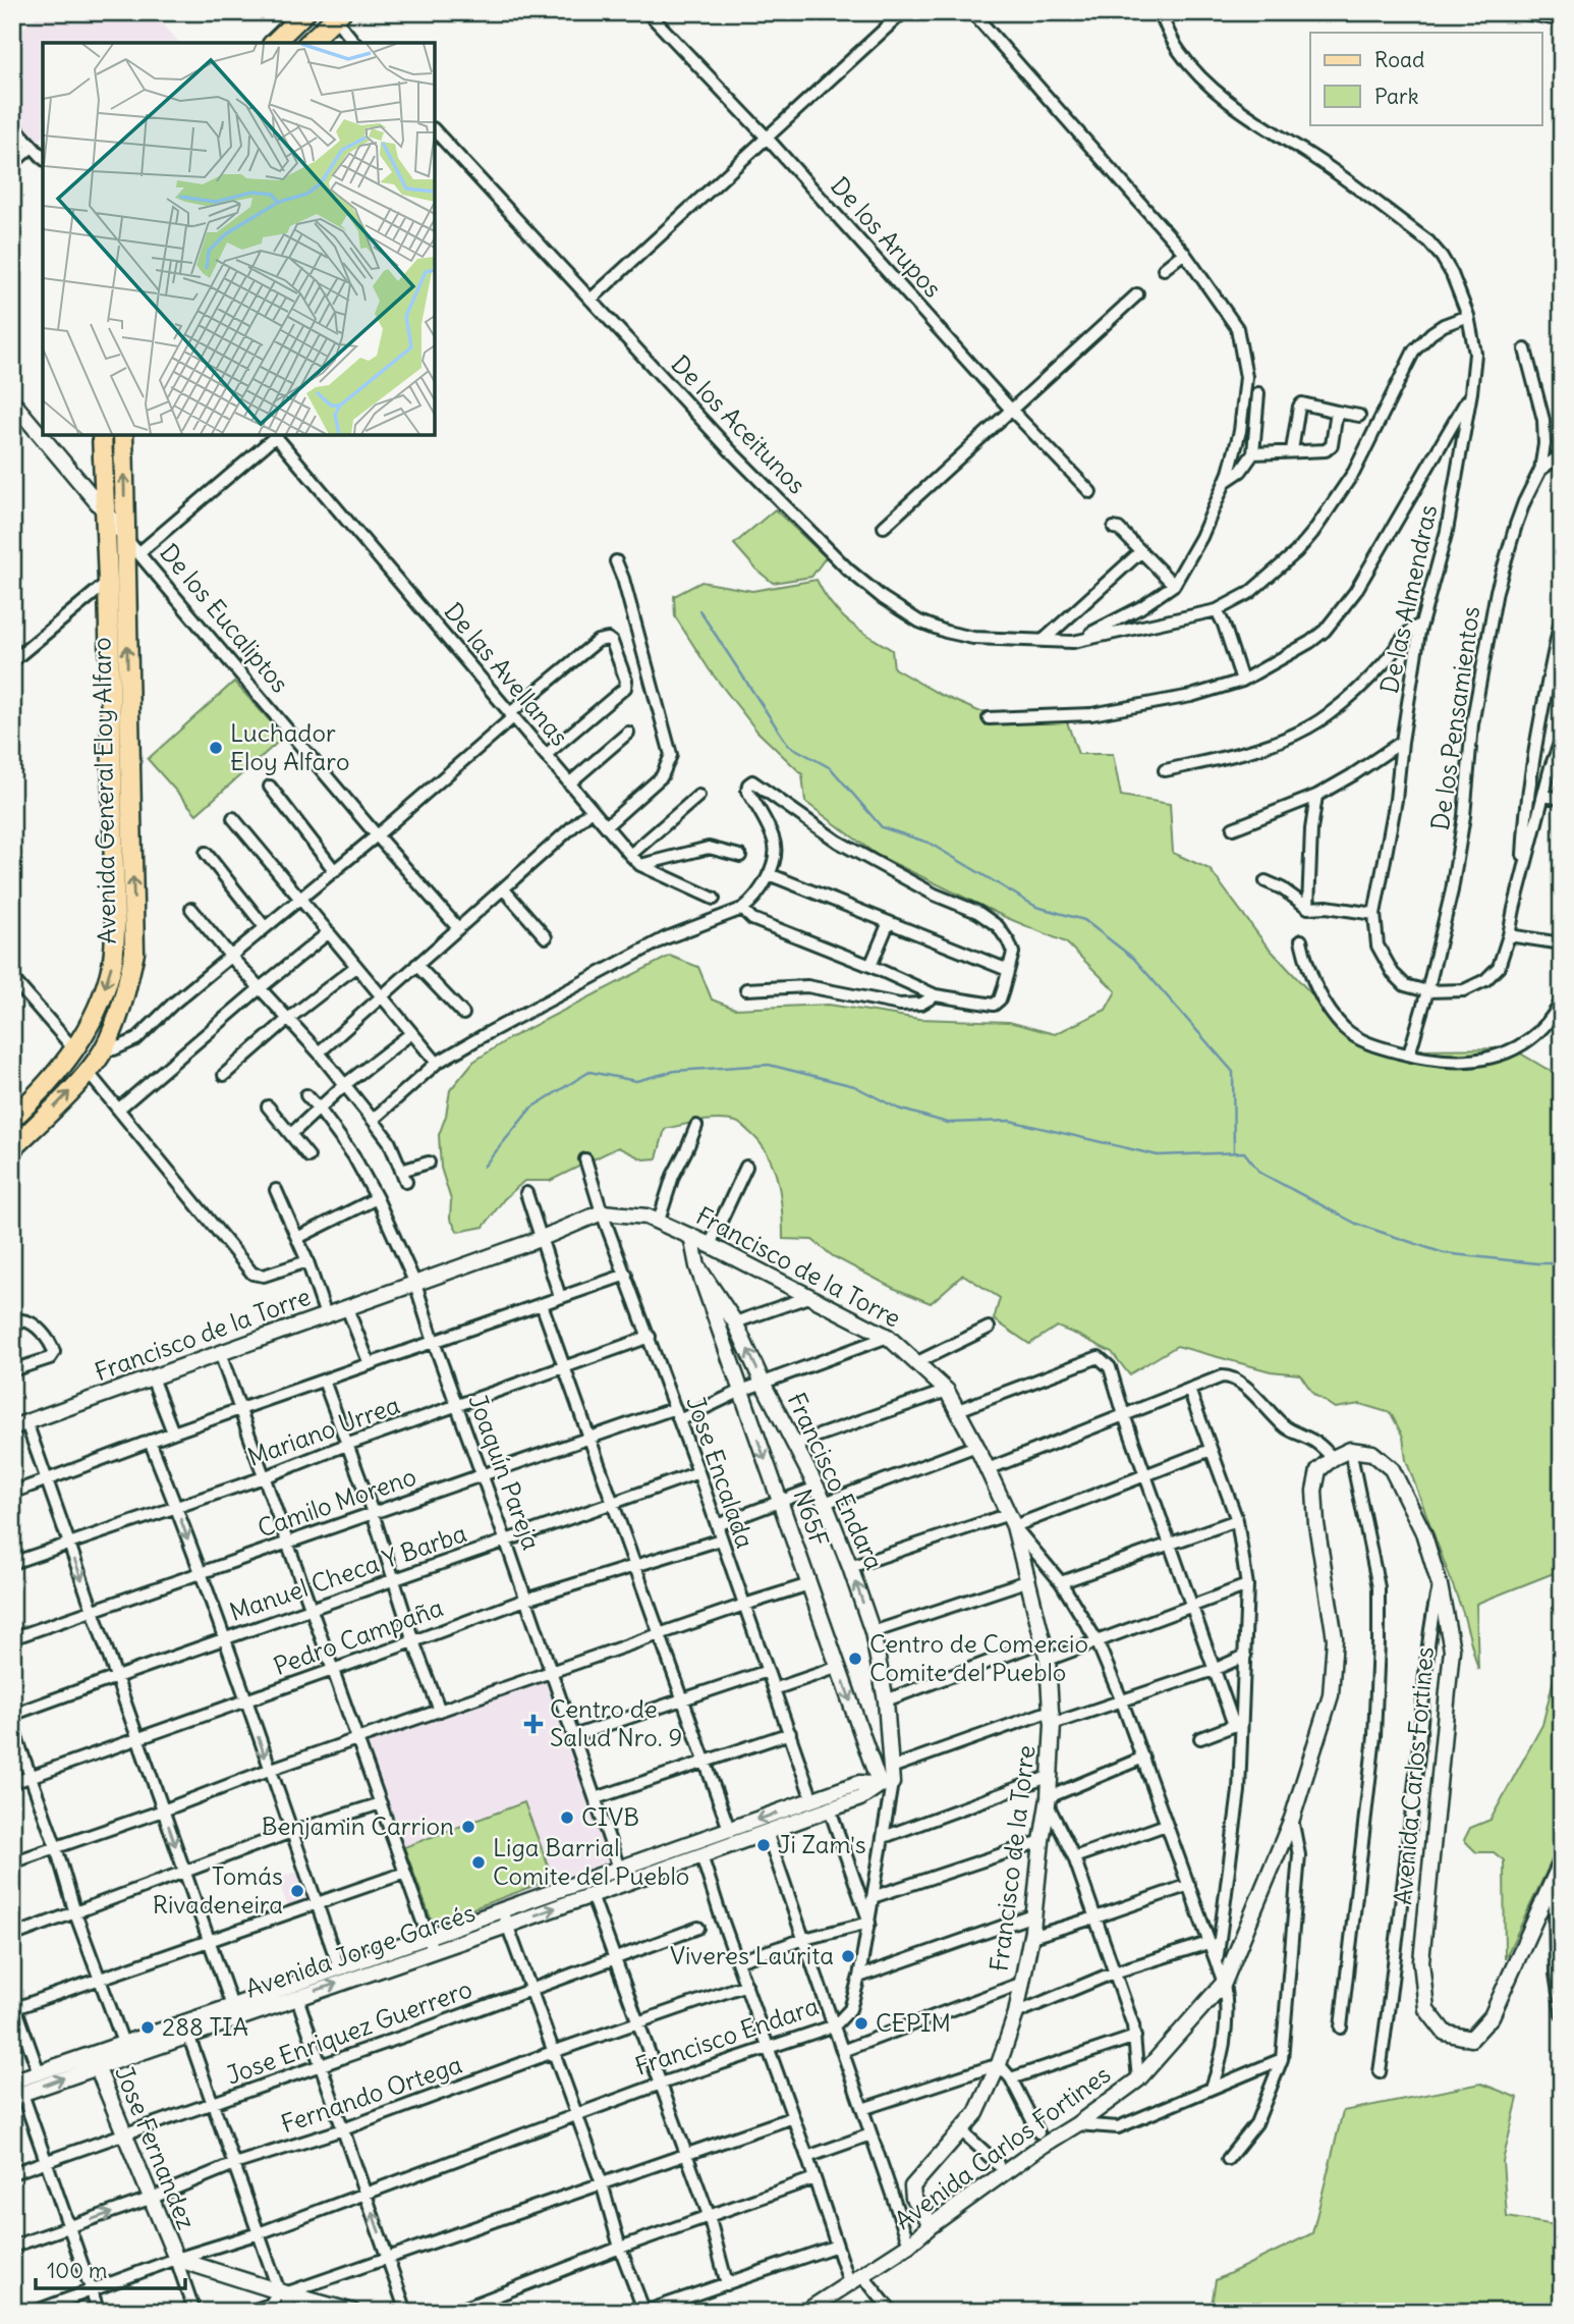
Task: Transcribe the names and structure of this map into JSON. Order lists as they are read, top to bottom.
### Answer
{
  "streets": {
    "main road": ["Avenida General Eloy Alfaro"],
    "street": [
      "De los Arupos",
      "De los Aceitunos",
      "De las Almendras",
      "De los Eucaliptos",
      "De las Avellanas",
      "De los Pensamientos",
      "Francisco de la Torre",
      "Mariano Urrea",
      "Joaquín Pareja",
      "Jose Encalada",
      "Francisco Endara",
      "Camilo Moreno",
      "N65F",
      "Manuel Checa Y Barba",
      "Pedro Campaña",
      "Avenida Carlos Fortines",
      "Avenida Jorge Garcés",
      "Jose Enriquez Guerrero",
      "Fernando Ortega",
      "Jose Fernandez"
    ]
  },
  "crossings": [
    ["De los Aceitunos", "De las Almendras"],
    ["De las Almendras", "De los Pensamientos"],
    ["De los Eucaliptos", "Avenida General Eloy Alfaro"],
    ["Francisco de la Torre", "Joaquín Pareja"],
    ["Francisco de la Torre", "Jose Encalada"],
    ["Francisco de la Torre", "Avenida Carlos Fortines"],
    ["Mariano Urrea", "Joaquín Pareja"],
    ["Mariano Urrea", "Jose Encalada"],
    ["Joaquín Pareja", "Camilo Moreno"],
    ["Joaquín Pareja", "Manuel Checa Y Barba"],
    ["Joaquín Pareja", "Pedro Campaña"],
    ["Joaquín Pareja", "Avenida Jorge Garcés"],
    ["Jose Encalada", "Camilo Moreno"],
    ["Jose Encalada", "Manuel Checa Y Barba"],
    ["Jose Encalada", "Pedro Campaña"],
    ["Jose Encalada", "Avenida Jorge Garcés"],
    ["Francisco Endara", "N65F"],
    ["Francisco Endara", "Avenida Jorge Garcés"],
    ["Francisco Endara", "Jose Fernandez"],
    ["N65F", "Avenida Jorge Garcés"],
    ["Avenida Jorge Garcés", "Jose Fernandez"],
    ["Jose Enriquez Guerrero", "Jose Fernandez"],
    ["Fernando Ortega", "Jose Fernandez"]
  ],
  "one_way": ["N65F"],
  "places": {
    "other": [
      "Luchador Eloy Alfaro",
      "Centro de Comercio Comite del Pueblo",
      "CIVB",
      "Benjamin Carrion",
      "Ji Zam's",
      "Liga Barrial Comite del Pueblo",
      "Tomás Rivadeneira",
      "Viveres Laurita",
      "CEPIM",
      "288 TIA"
    ],
    "health": ["Centro de Salud Nro. 9"]
  },
  "legend": ["Road", "Park"],
  "scale_bar": "100 m"
}
